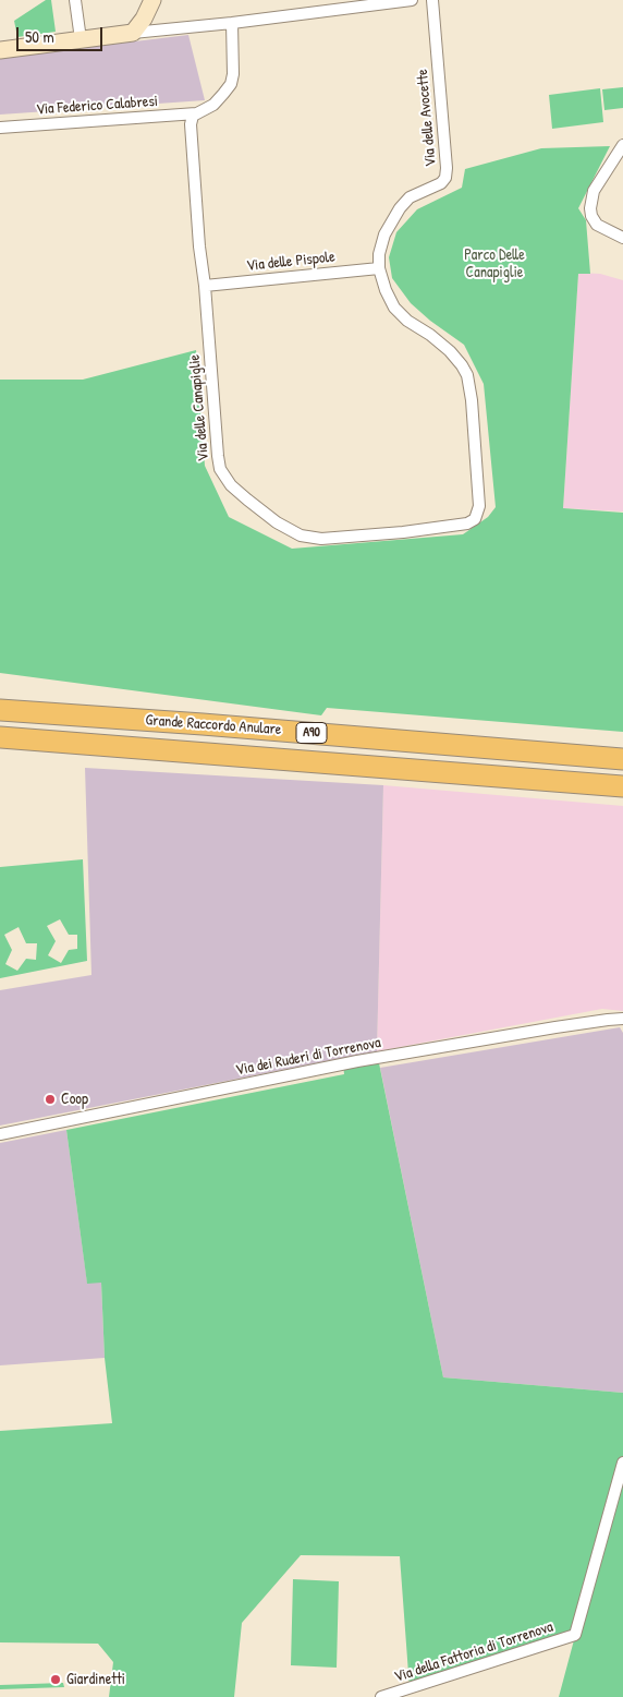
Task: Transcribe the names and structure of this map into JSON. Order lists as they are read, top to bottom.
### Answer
{
  "streets": {
    "highway": ["Grande Raccordo Anulare", "A90"],
    "street": [
      "Via Federico Calabresi",
      "Via delle Avocette",
      "Via delle Pispole",
      "Via delle Canapiglie",
      "Via dei Ruderi di Torrenova",
      "Via della Fattoria di Torrenova"
    ]
  },
  "crossings": [
    ["Via Federico Calabresi", "Via delle Canapiglie"],
    ["Via delle Avocette", "Via delle Pispole"],
    ["Via delle Avocette", "Via delle Canapiglie"],
    ["Via delle Pispole", "Via delle Canapiglie"]
  ],
  "parks": ["Parco Delle Canapiglie"],
  "places": ["Coop", "Giardinetti"],
  "scale_bar": "50 m"
}
